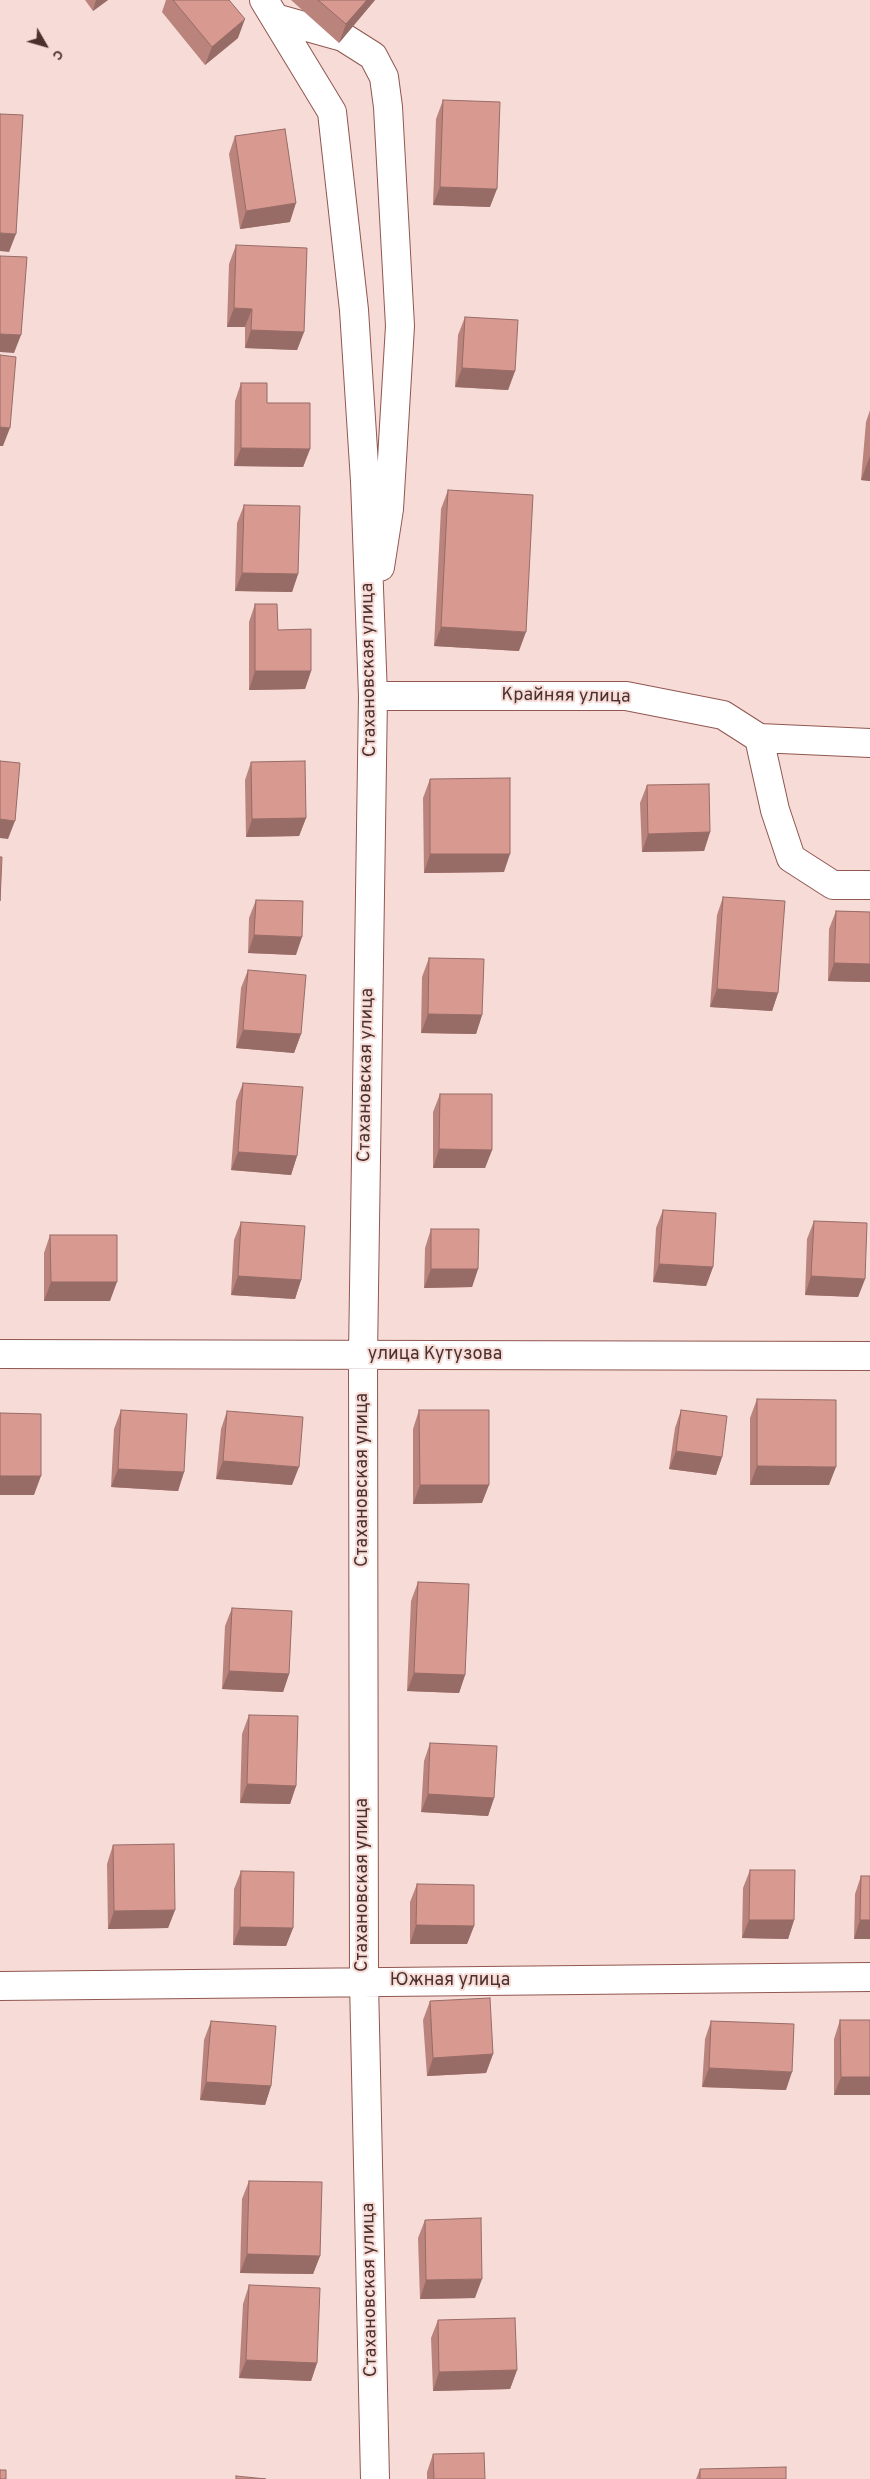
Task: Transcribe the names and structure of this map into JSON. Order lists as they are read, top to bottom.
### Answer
{
  "streets": {
    "street": [
      "Стахановская улица",
      "Крайняя улица",
      "улица Кутузова",
      "Южная улица"
    ]
  },
  "crossings": [
    ["Стахановская улица", "Крайняя улица"],
    ["Стахановская улица", "улица Кутузова"],
    ["Стахановская улица", "Южная улица"]
  ],
  "north": "bottom right"
}
